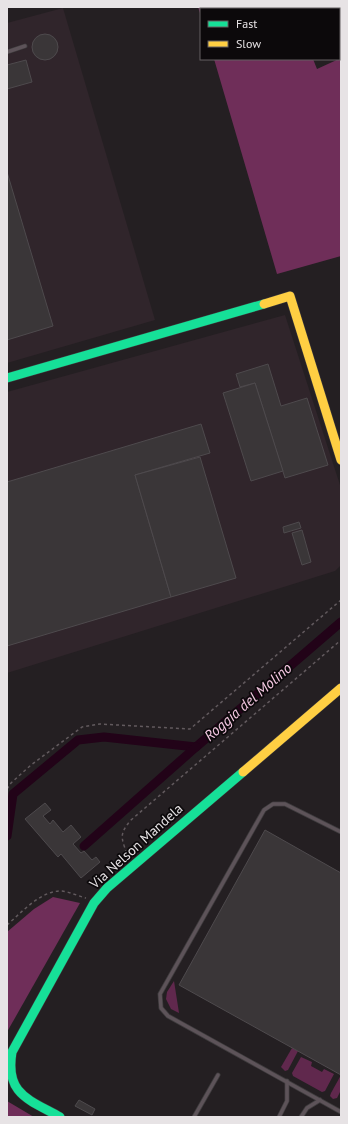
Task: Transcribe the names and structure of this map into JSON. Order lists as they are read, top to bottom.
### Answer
{
  "streets": {
    "street": ["Via Nelson Mandela"]
  },
  "water": ["Roggia del Molino"],
  "legend": ["Fast", "Slow"]
}
